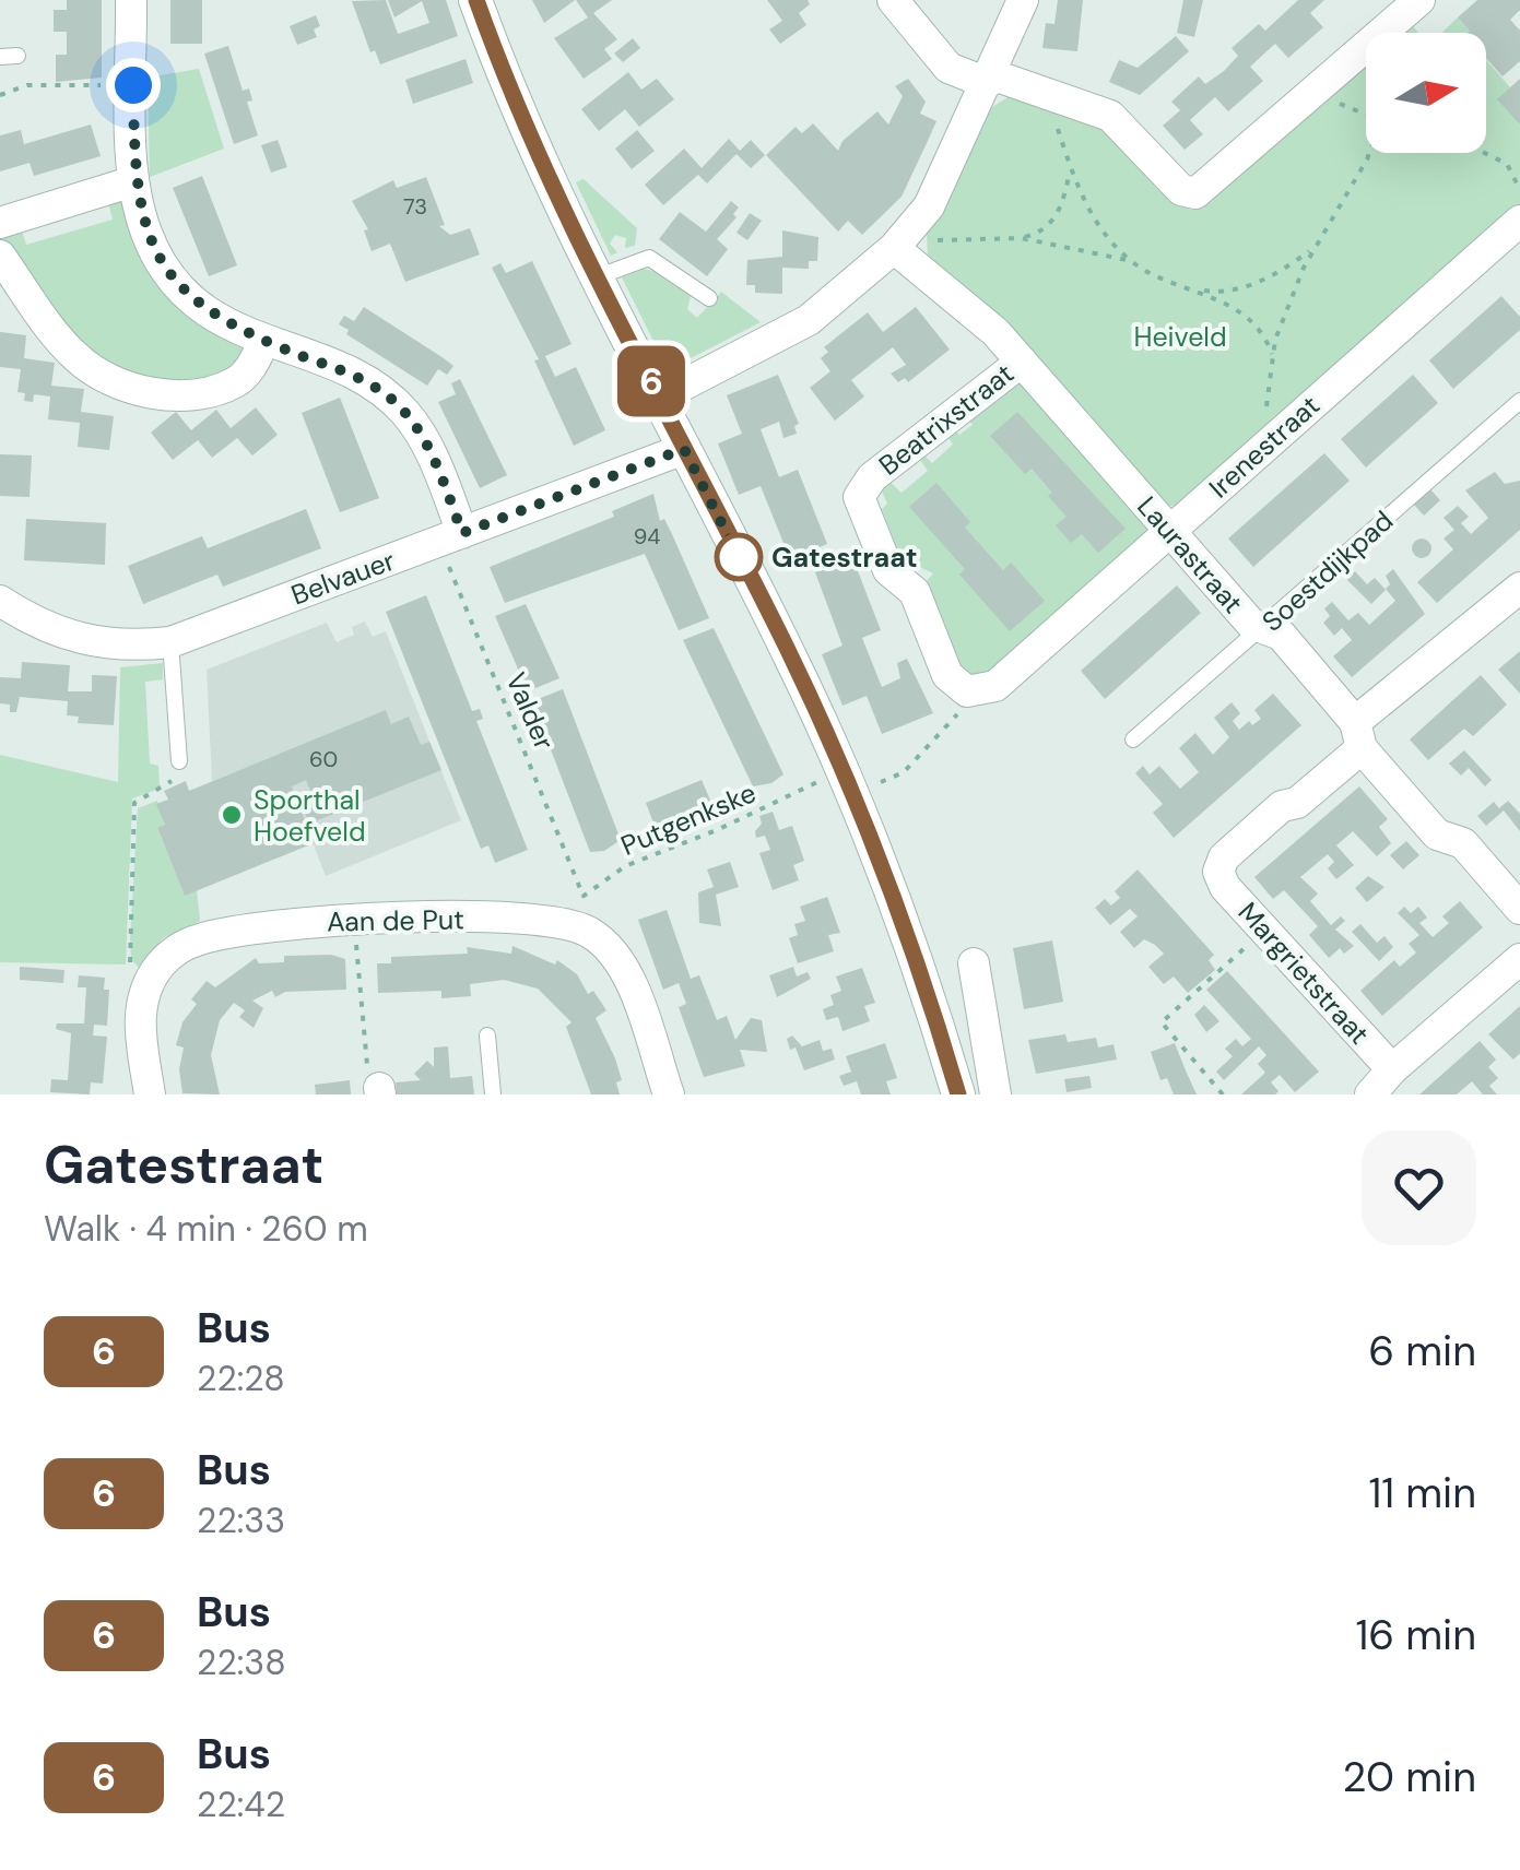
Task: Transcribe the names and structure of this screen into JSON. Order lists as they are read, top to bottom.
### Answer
{
  "streets": {
    "street": [
      "Beatrixstraat",
      "Irenestraat",
      "Laurastraat",
      "Belvauer",
      "Aan de Put",
      "Margrietstraat"
    ],
    "lane": ["Soestdijkpad"],
    "path": ["Valder", "Putgenkske"]
  },
  "crossings": [
    ["Beatrixstraat", "Irenestraat"],
    ["Beatrixstraat", "Laurastraat"],
    ["Beatrixstraat", "Putgenkske"],
    ["Irenestraat", "Laurastraat"],
    ["Irenestraat", "Putgenkske"],
    ["Laurastraat", "Soestdijkpad"],
    ["Laurastraat", "Margrietstraat"],
    ["Belvauer", "Valder"],
    ["Valder", "Putgenkske"],
    ["Putgenkske", "Aan de Put"]
  ],
  "parks": ["Heiveld"],
  "places": ["Gatestraat", "Sporthal Hoefveld"],
  "lines": ["bus line 6"],
  "house_numbers": ["73", "94", "60"],
  "north": "right",
  "page": {
    "on_map": "6",
    "heading": ["Gatestraat", "Walk · 4 min · 260 m"],
    "list": [
      {
        "mark": "6",
        "name": "Bus",
        "note": "22:28",
        "value": "6 min"
      },
      {
        "mark": "6",
        "name": "Bus",
        "note": "22:33",
        "value": "11 min"
      },
      {
        "mark": "6",
        "name": "Bus",
        "note": "22:38",
        "value": "16 min"
      },
      {
        "mark": "6",
        "name": "Bus",
        "note": "22:42",
        "value": "20 min"
      }
    ]
  }
}
